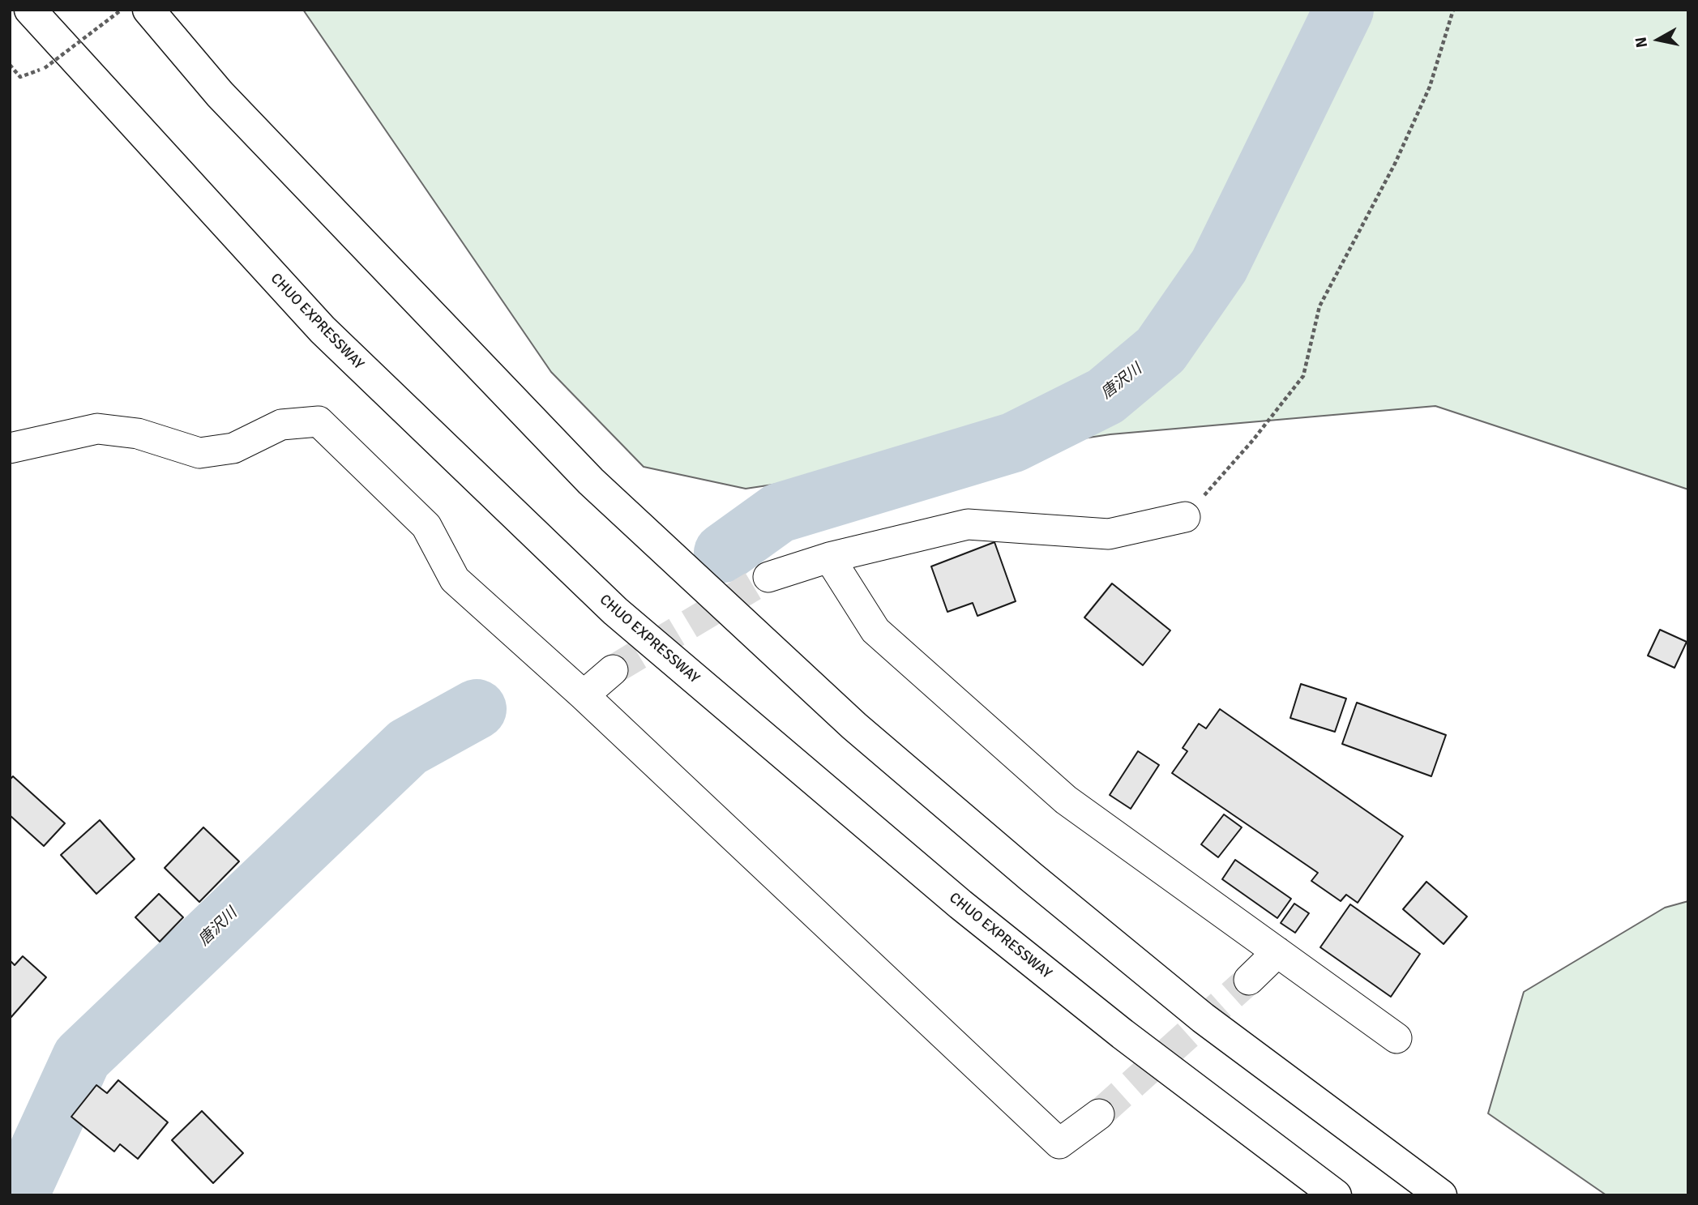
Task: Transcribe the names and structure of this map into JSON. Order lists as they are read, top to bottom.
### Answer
{
  "streets": {
    "highway": ["CHUO EXPRESSWAY"]
  },
  "water": ["唐沢川"],
  "north": "left"
}
